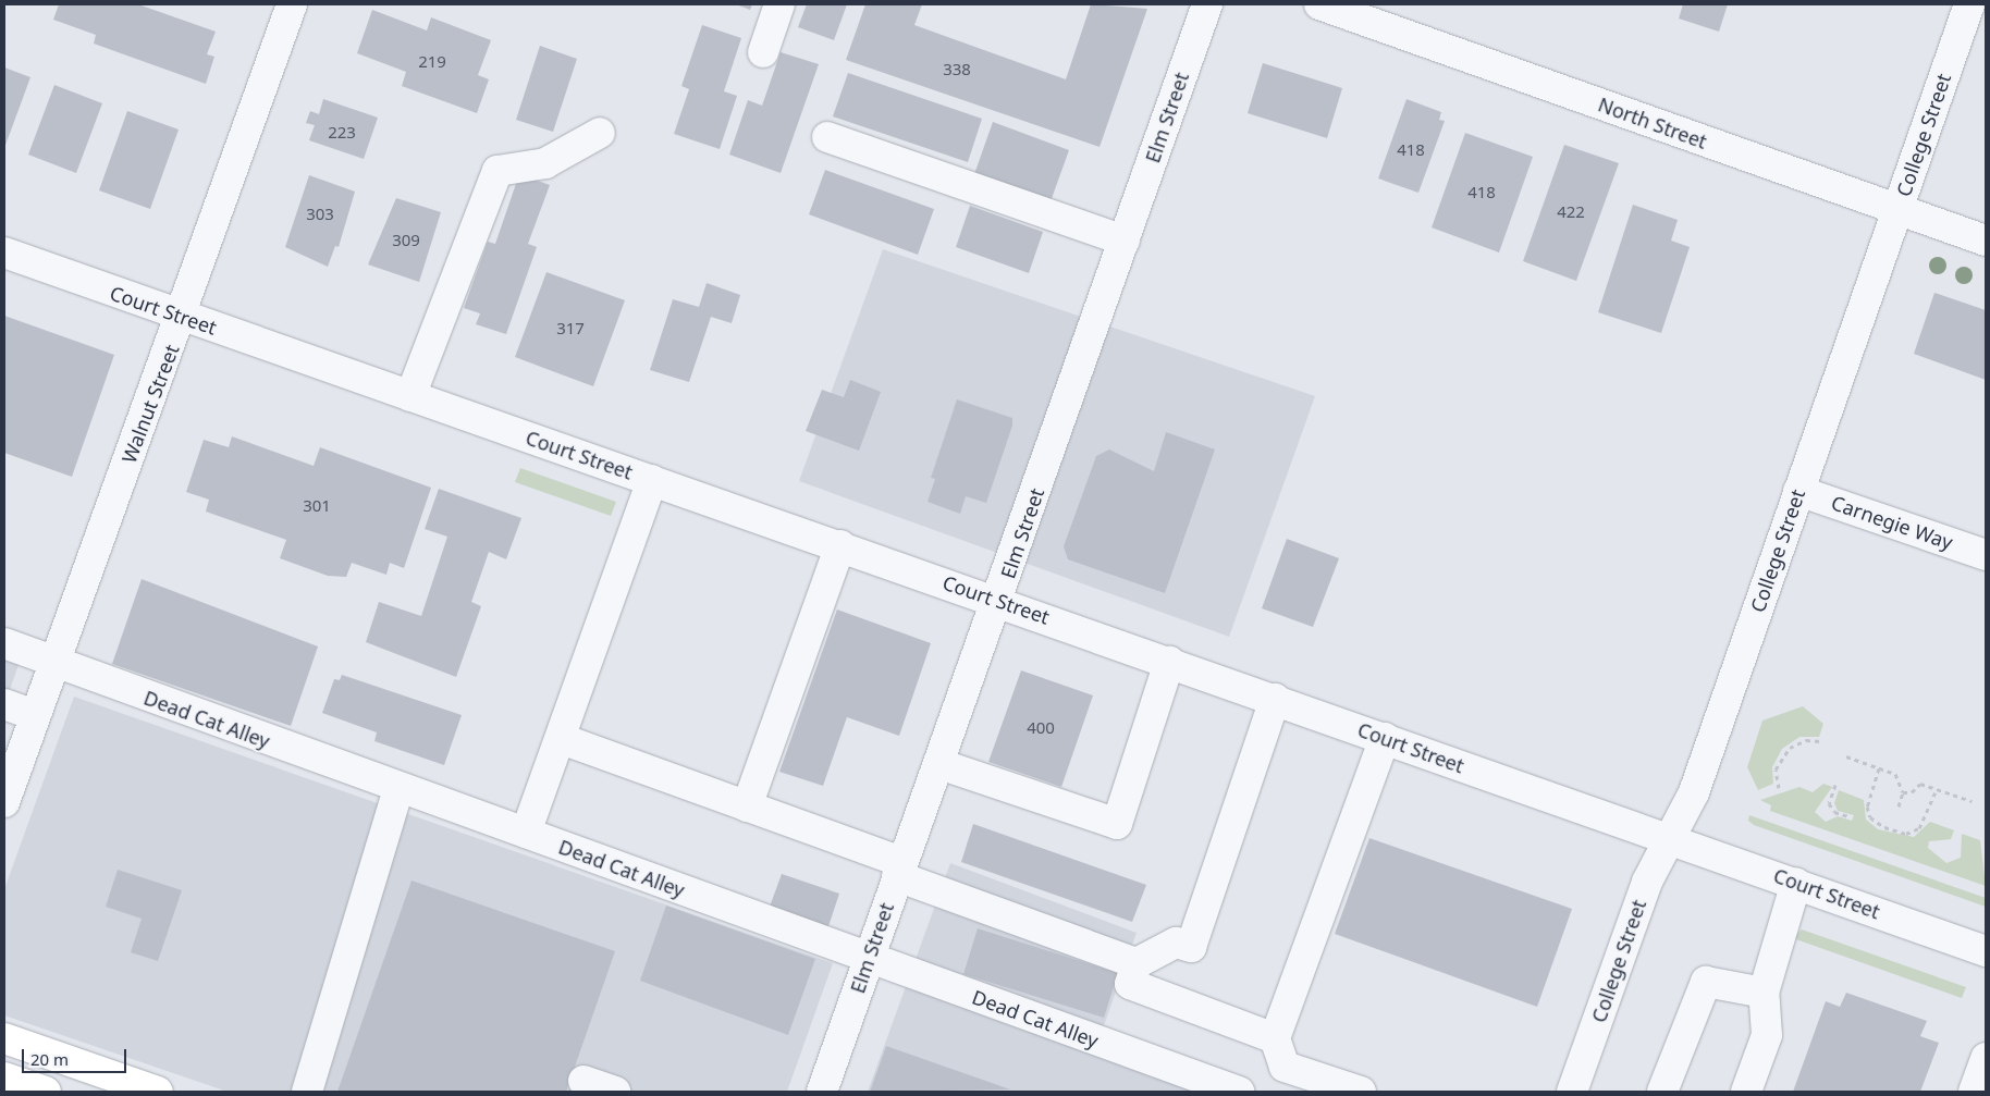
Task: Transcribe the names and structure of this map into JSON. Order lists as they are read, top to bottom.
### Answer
{
  "streets": {
    "street": [
      "Elm Street",
      "North Street",
      "College Street",
      "Court Street",
      "Walnut Street",
      "Carnegie Way",
      "Dead Cat Alley"
    ]
  },
  "crossings": [
    ["Elm Street", "Court Street"],
    ["Elm Street", "Dead Cat Alley"],
    ["North Street", "College Street"],
    ["College Street", "Court Street"],
    ["College Street", "Carnegie Way"],
    ["Court Street", "Walnut Street"],
    ["Walnut Street", "Dead Cat Alley"]
  ],
  "house_numbers": [
    "219",
    "338",
    "223",
    "418",
    "418",
    "422",
    "303",
    "309",
    "317",
    "301",
    "400"
  ],
  "scale_bar": "20 m"
}
